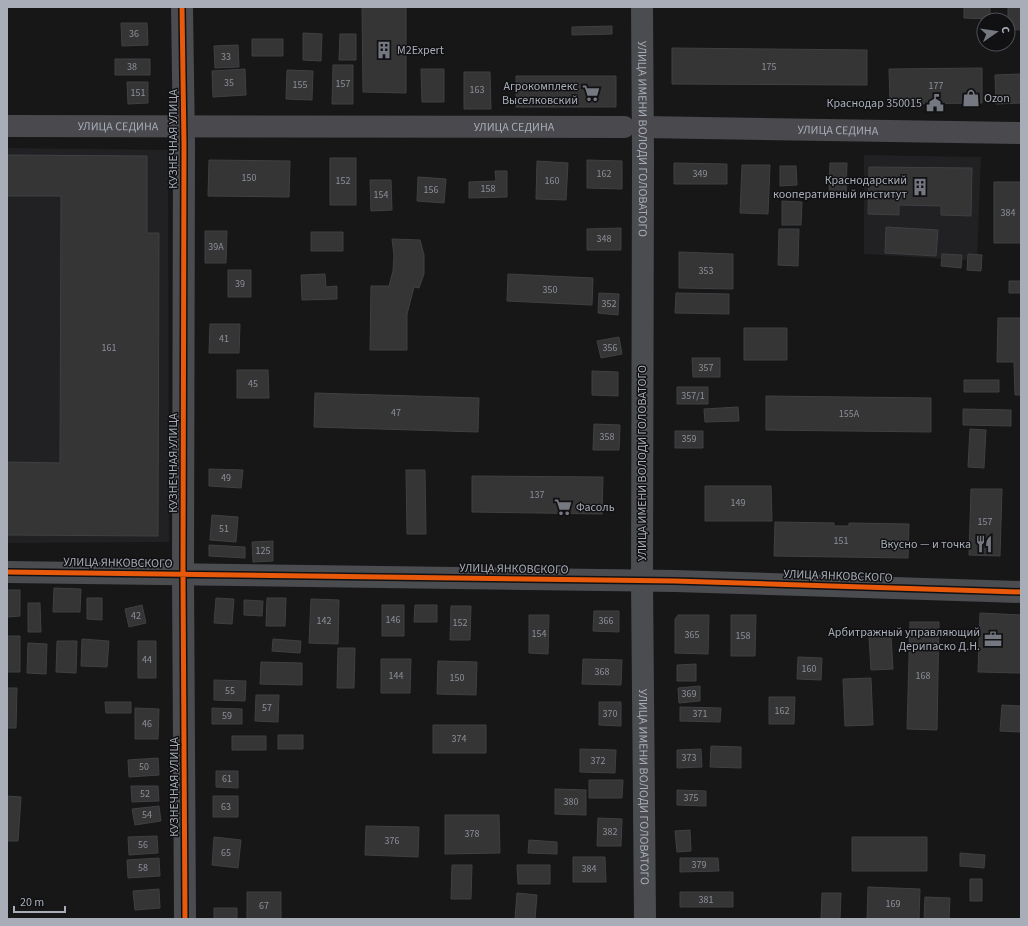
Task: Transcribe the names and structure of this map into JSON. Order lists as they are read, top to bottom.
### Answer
{
  "streets": {
    "main road": ["УЛИЦА СЕДИНА"],
    "street": ["КУЗНЕЧНАЯ УЛИЦА", "УЛИЦА ИМЕНИ ВОЛОДИ ГОЛОВАТОГО", "УЛИЦА ЯНКОВСКОГО"]
  },
  "crossings": [
    ["УЛИЦА СЕДИНА", "КУЗНЕЧНАЯ УЛИЦА"],
    ["УЛИЦА СЕДИНА", "УЛИЦА ИМЕНИ ВОЛОДИ ГОЛОВАТОГО"],
    ["КУЗНЕЧНАЯ УЛИЦА", "УЛИЦА ЯНКОВСКОГО"],
    ["УЛИЦА ИМЕНИ ВОЛОДИ ГОЛОВАТОГО", "УЛИЦА ЯНКОВСКОГО"]
  ],
  "places": {
    "building": ["M2Expert", "Краснодарский кооперативный институт"],
    "supermarket": ["Агрокомплекс Выселковский", "Фасоль"],
    "shop": ["Ozon"],
    "public building": ["Краснодар 350015"],
    "restaurant": ["Вкусно — и точка"],
    "office": ["Арбитражный управляющий Дерипаско Д.Н."]
  },
  "house_numbers": [
    "36",
    "33",
    "38",
    "175",
    "35",
    "157",
    "155",
    "177",
    "163",
    "151",
    "162",
    "349",
    "150",
    "152",
    "160",
    "158",
    "156",
    "154",
    "384",
    "348",
    "39А",
    "353",
    "39",
    "350",
    "352",
    "41",
    "161",
    "356",
    "357",
    "45",
    "357/1",
    "47",
    "155А",
    "358",
    "359",
    "49",
    "137",
    "149",
    "157",
    "51",
    "151",
    "125",
    "42",
    "146",
    "142",
    "366",
    "152",
    "154",
    "365",
    "158",
    "44",
    "160",
    "368",
    "144",
    "168",
    "150",
    "55",
    "369",
    "57",
    "162",
    "370",
    "371",
    "59",
    "46",
    "374",
    "373",
    "372",
    "50",
    "61",
    "52",
    "375",
    "380",
    "63",
    "54",
    "382",
    "378",
    "376",
    "56",
    "65",
    "379",
    "58",
    "384",
    "381",
    "169",
    "67"
  ],
  "scale_bar": "20 m",
  "north": "right"
}
